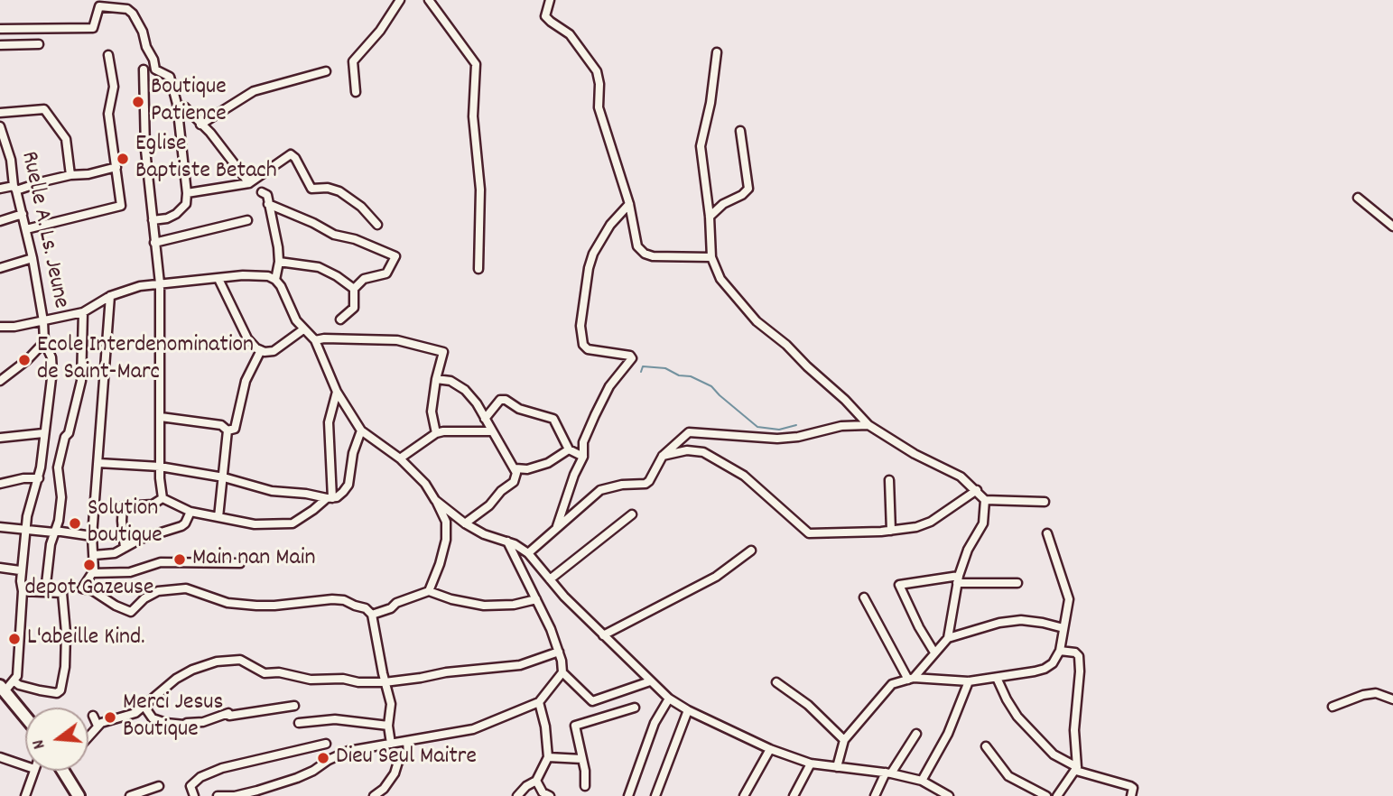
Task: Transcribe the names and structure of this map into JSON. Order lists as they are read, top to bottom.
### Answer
{
  "streets": {
    "street": ["Ruelle A. Ls. Jeune"]
  },
  "places": [
    "Boutique Patience",
    "Eglise Baptiste Betach",
    "Ecole Interdenomination de Saint-Marc",
    "Solution boutique",
    "Main nan Main",
    "depot Gazeuse",
    "L'abeille Kind.",
    "Merci Jesus Boutique",
    "Dieu Seul Maitre"
  ],
  "north": "left"
}
